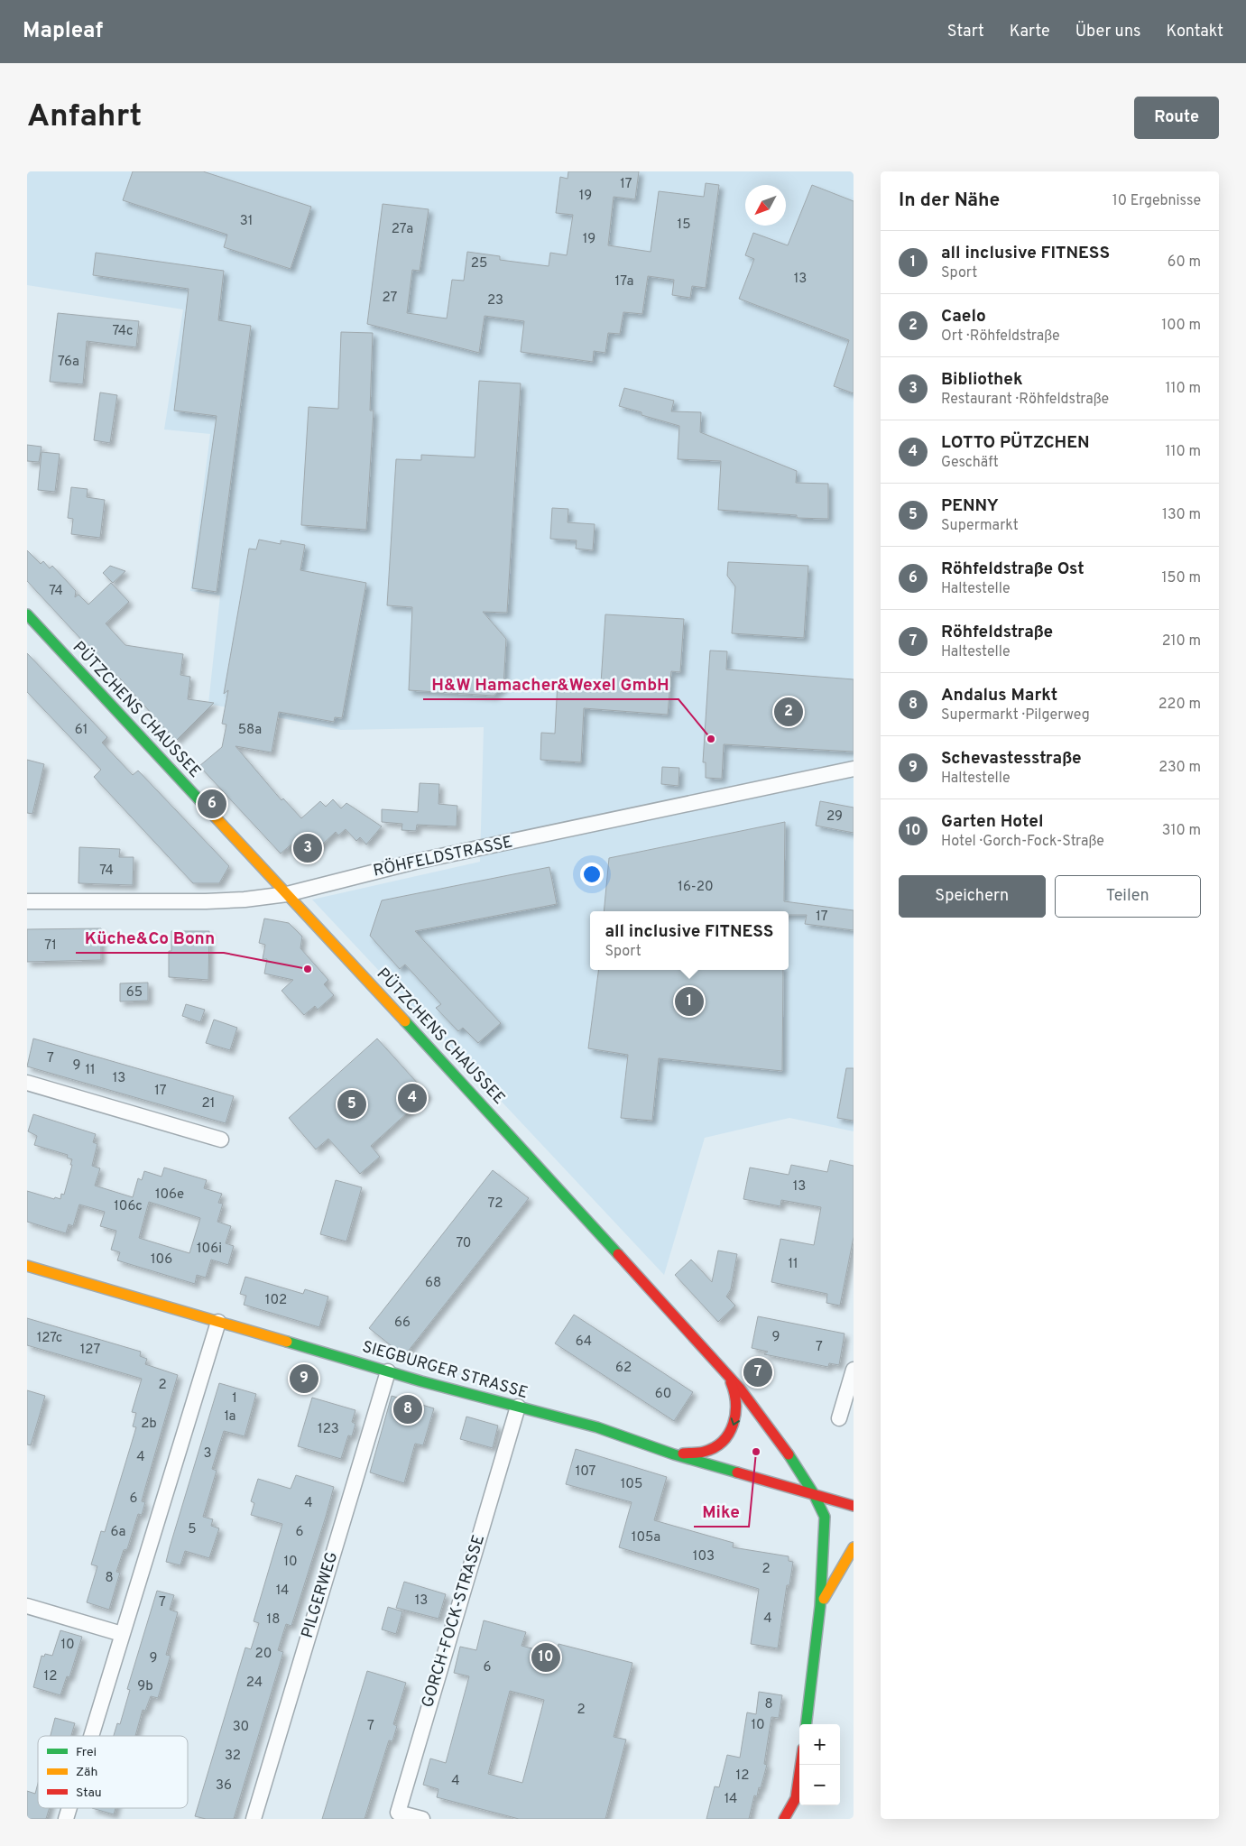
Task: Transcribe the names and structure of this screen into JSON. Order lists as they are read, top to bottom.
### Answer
{
  "streets": {
    "street": [
      "PÜTZCHENS CHAUSSEE",
      "RÖHFELDSTRASSE",
      "SIEGBURGER STRASSE",
      "PILGERWEG",
      "GORCH-FOCK-STRASSE"
    ]
  },
  "crossings": [
    ["PÜTZCHENS CHAUSSEE", "RÖHFELDSTRASSE"],
    ["PÜTZCHENS CHAUSSEE", "SIEGBURGER STRASSE"],
    ["SIEGBURGER STRASSE", "PILGERWEG"],
    ["SIEGBURGER STRASSE", "GORCH-FOCK-STRASSE"]
  ],
  "places": ["H&W Hamacher&Wexel GmbH", "Küche&Co Bonn", "Mike"],
  "house_numbers": [
    "17",
    "19",
    "31",
    "15",
    "27a",
    "19",
    "25",
    "13",
    "17a",
    "27",
    "23",
    "74c",
    "76a",
    "74",
    "61",
    "58a",
    "29",
    "74",
    "16-20",
    "17",
    "71",
    "65",
    "7",
    "9",
    "11",
    "13",
    "17",
    "21",
    "13",
    "106e",
    "72",
    "106c",
    "70",
    "106i",
    "106",
    "11",
    "68",
    "102",
    "66",
    "9",
    "127c",
    "64",
    "7",
    "127",
    "62",
    "2",
    "60",
    "1",
    "1a",
    "2b",
    "123",
    "3",
    "4",
    "107",
    "105",
    "6",
    "4",
    "5",
    "6a",
    "6",
    "105a",
    "103",
    "10",
    "2",
    "8",
    "14",
    "13",
    "7",
    "4",
    "18",
    "10",
    "20",
    "9",
    "6",
    "12",
    "24",
    "9b",
    "8",
    "2",
    "10",
    "7",
    "30",
    "32",
    "12",
    "4",
    "36",
    "14"
  ],
  "legend": ["Frei", "Zäh", "Stau"],
  "north": "bottom left",
  "page": {
    "header": "Mapleaf",
    "nav": [
      "Start",
      "Karte",
      "Über uns",
      "Kontakt"
    ],
    "buttons": [
      "Route",
      ["Speichern", "Teilen"]
    ],
    "title": "Anfahrt",
    "heading": ["In der Nähe", "10 Ergebnisse"],
    "list": [
      {
        "mark": "1",
        "name": "all inclusive FITNESS",
        "note": "Sport",
        "value": "60 m"
      },
      {
        "mark": "2",
        "name": "Caelo",
        "note": "Ort · Röhfeldstraße",
        "value": "100 m"
      },
      {
        "mark": "3",
        "name": "Bibliothek",
        "note": "Restaurant · Röhfeldstraße",
        "value": "110 m"
      },
      {
        "mark": "4",
        "name": "LOTTO PÜTZCHEN",
        "note": "Geschäft",
        "value": "110 m"
      },
      {
        "mark": "5",
        "name": "PENNY",
        "note": "Supermarkt",
        "value": "130 m"
      },
      {
        "mark": "6",
        "name": "Röhfeldstraße Ost",
        "note": "Haltestelle",
        "value": "150 m"
      },
      {
        "mark": "7",
        "name": "Röhfeldstraße",
        "note": "Haltestelle",
        "value": "210 m"
      },
      {
        "mark": "8",
        "name": "Andalus Markt",
        "note": "Supermarkt · Pilgerweg",
        "value": "220 m"
      },
      {
        "mark": "9",
        "name": "Schevastesstraße",
        "note": "Haltestelle",
        "value": "230 m"
      },
      {
        "mark": "10",
        "name": "Garten Hotel",
        "note": "Hotel · Gorch-Fock-Straße",
        "value": "310 m"
      }
    ],
    "pins": [
      "2",
      "6",
      "3",
      "1",
      "4",
      "5",
      "7",
      "9",
      "8",
      "10"
    ],
    "popup": ["all inclusive FITNESS", "Sport"],
    "map_buttons": ["+", "−"]
  }
}
